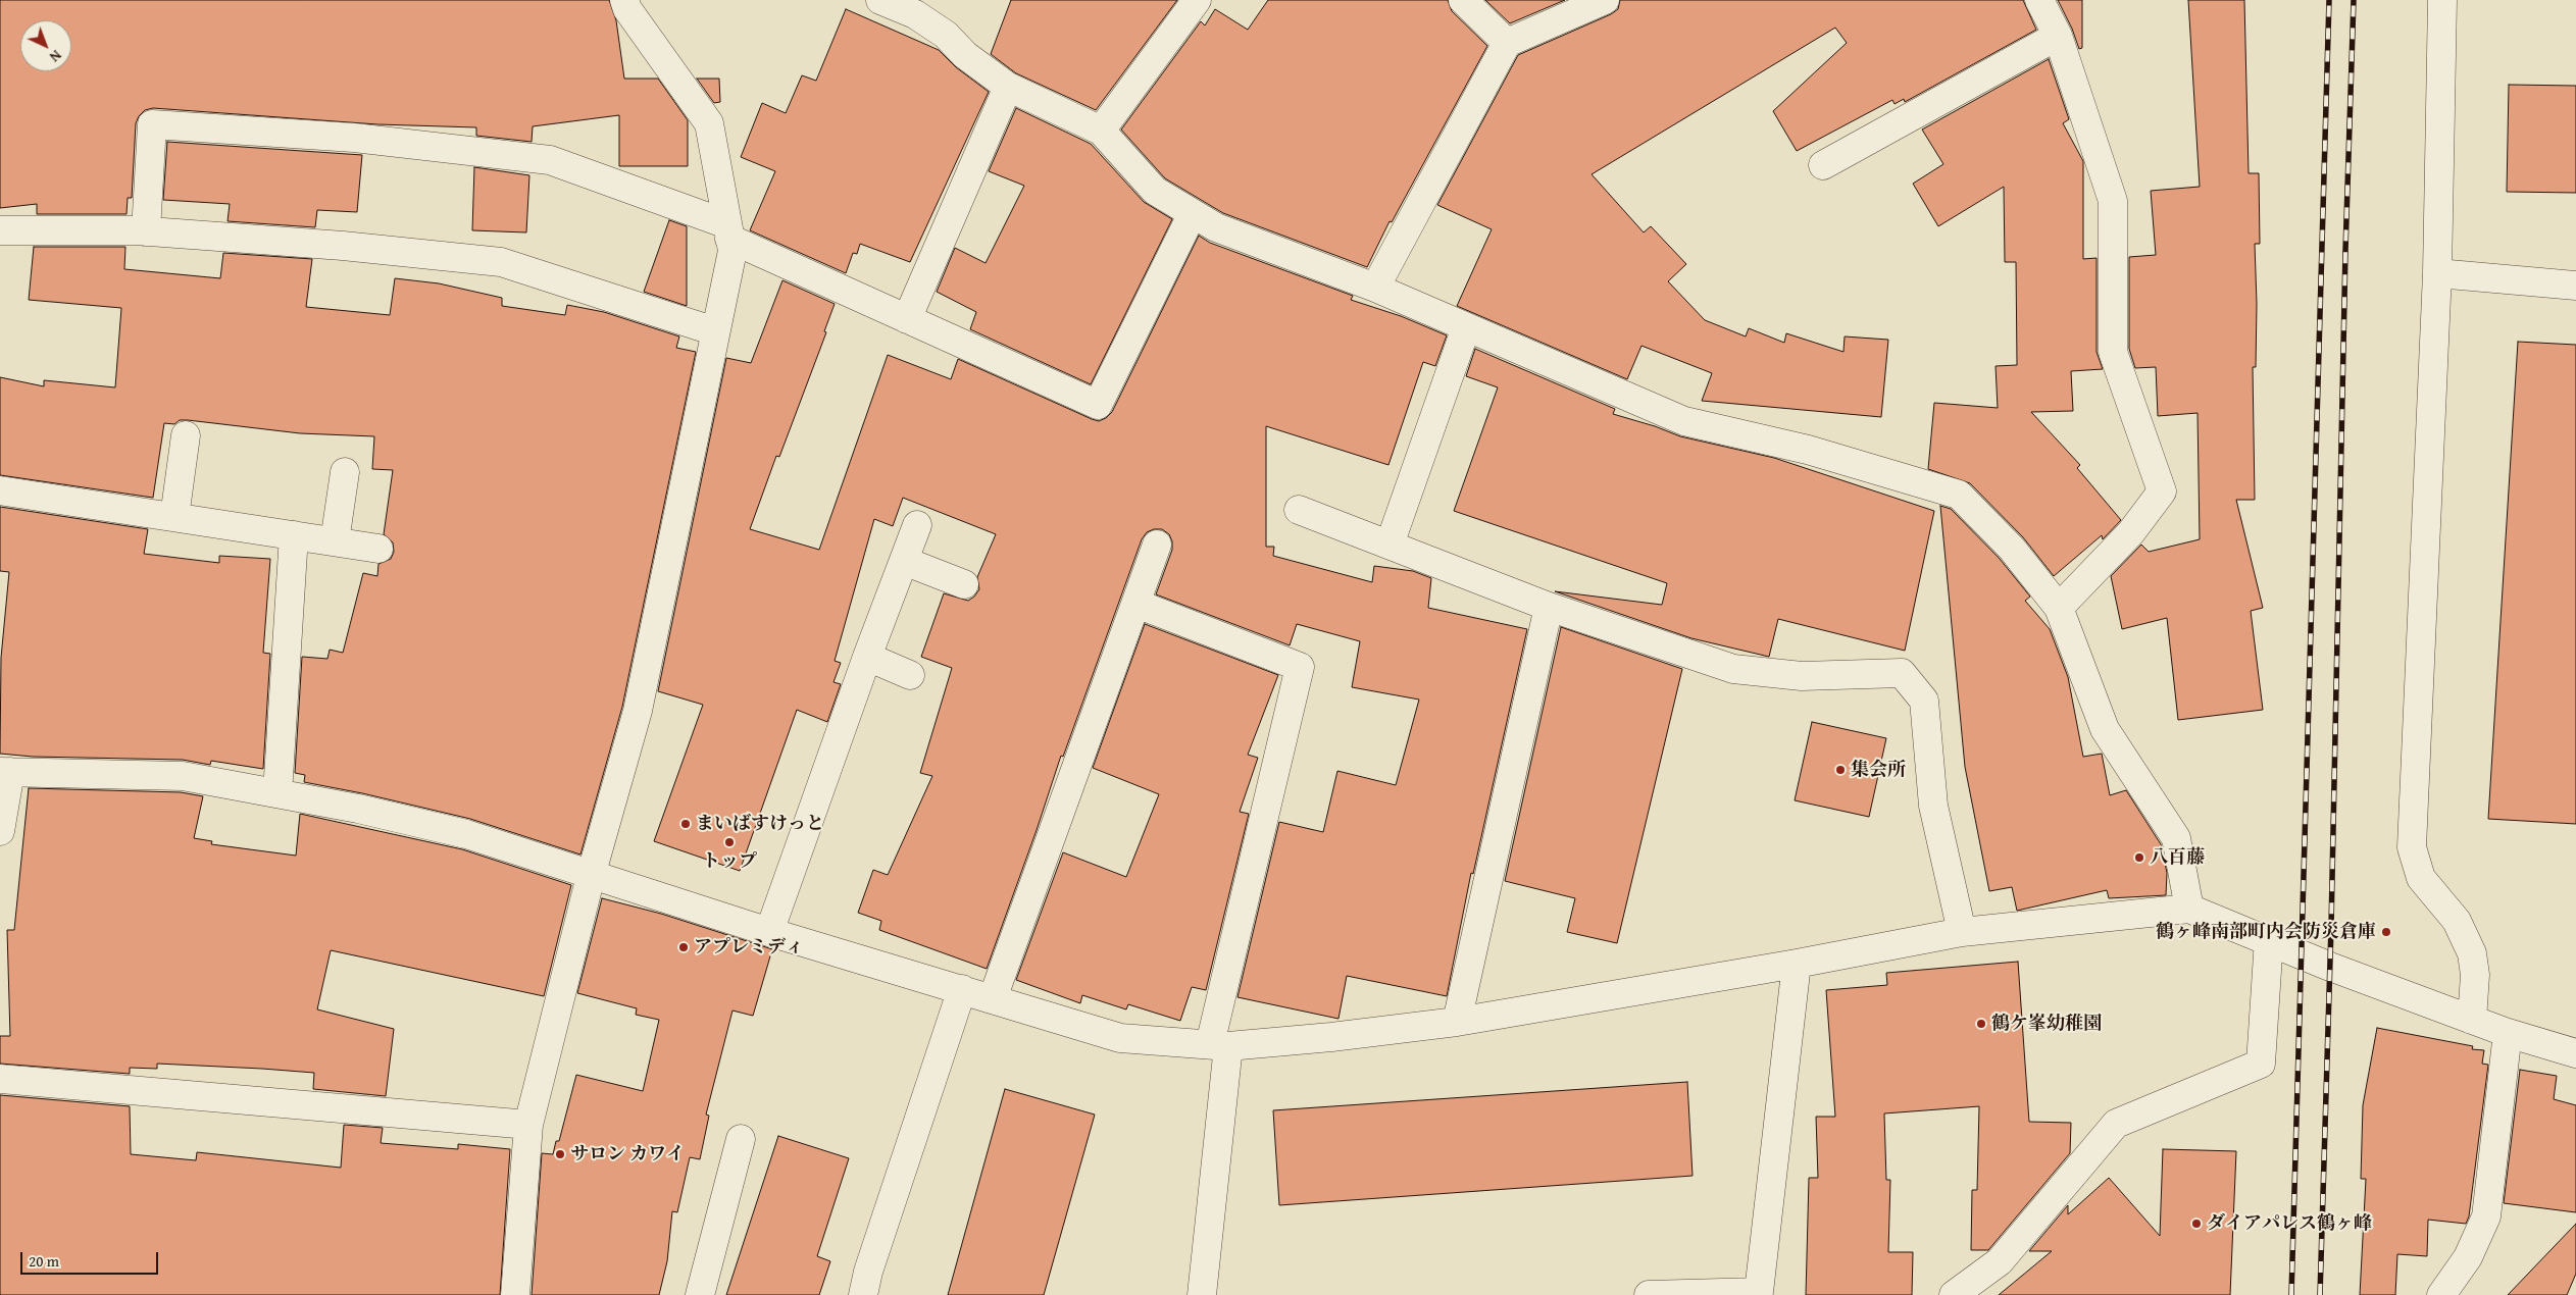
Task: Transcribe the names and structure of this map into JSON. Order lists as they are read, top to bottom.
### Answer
{
  "places": [
    "集会所",
    "まいばすけっと",
    "トップ",
    "八百藤",
    "鶴ヶ峰南部町内会防災倉庫",
    "アプレミディ",
    "鶴ケ峯幼稚園",
    "サロン カワイ",
    "ダイアパレス鶴ヶ峰"
  ],
  "scale_bar": "20 m",
  "north": "bottom right"
}
